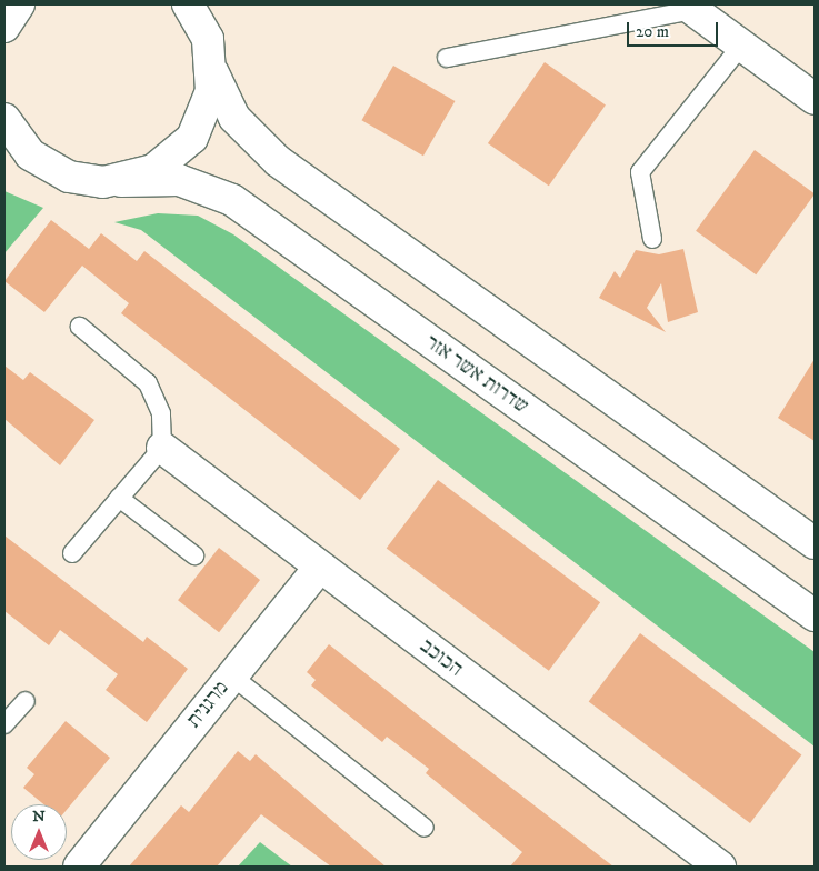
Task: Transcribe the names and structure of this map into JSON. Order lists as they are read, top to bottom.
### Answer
{
  "streets": {
    "street": ["שדרות אשר אזר", "הכוכב", "מרגנית"]
  },
  "crossings": [
    ["הכוכב", "מרגנית"]
  ],
  "scale_bar": "20 m",
  "north": "top"
}
